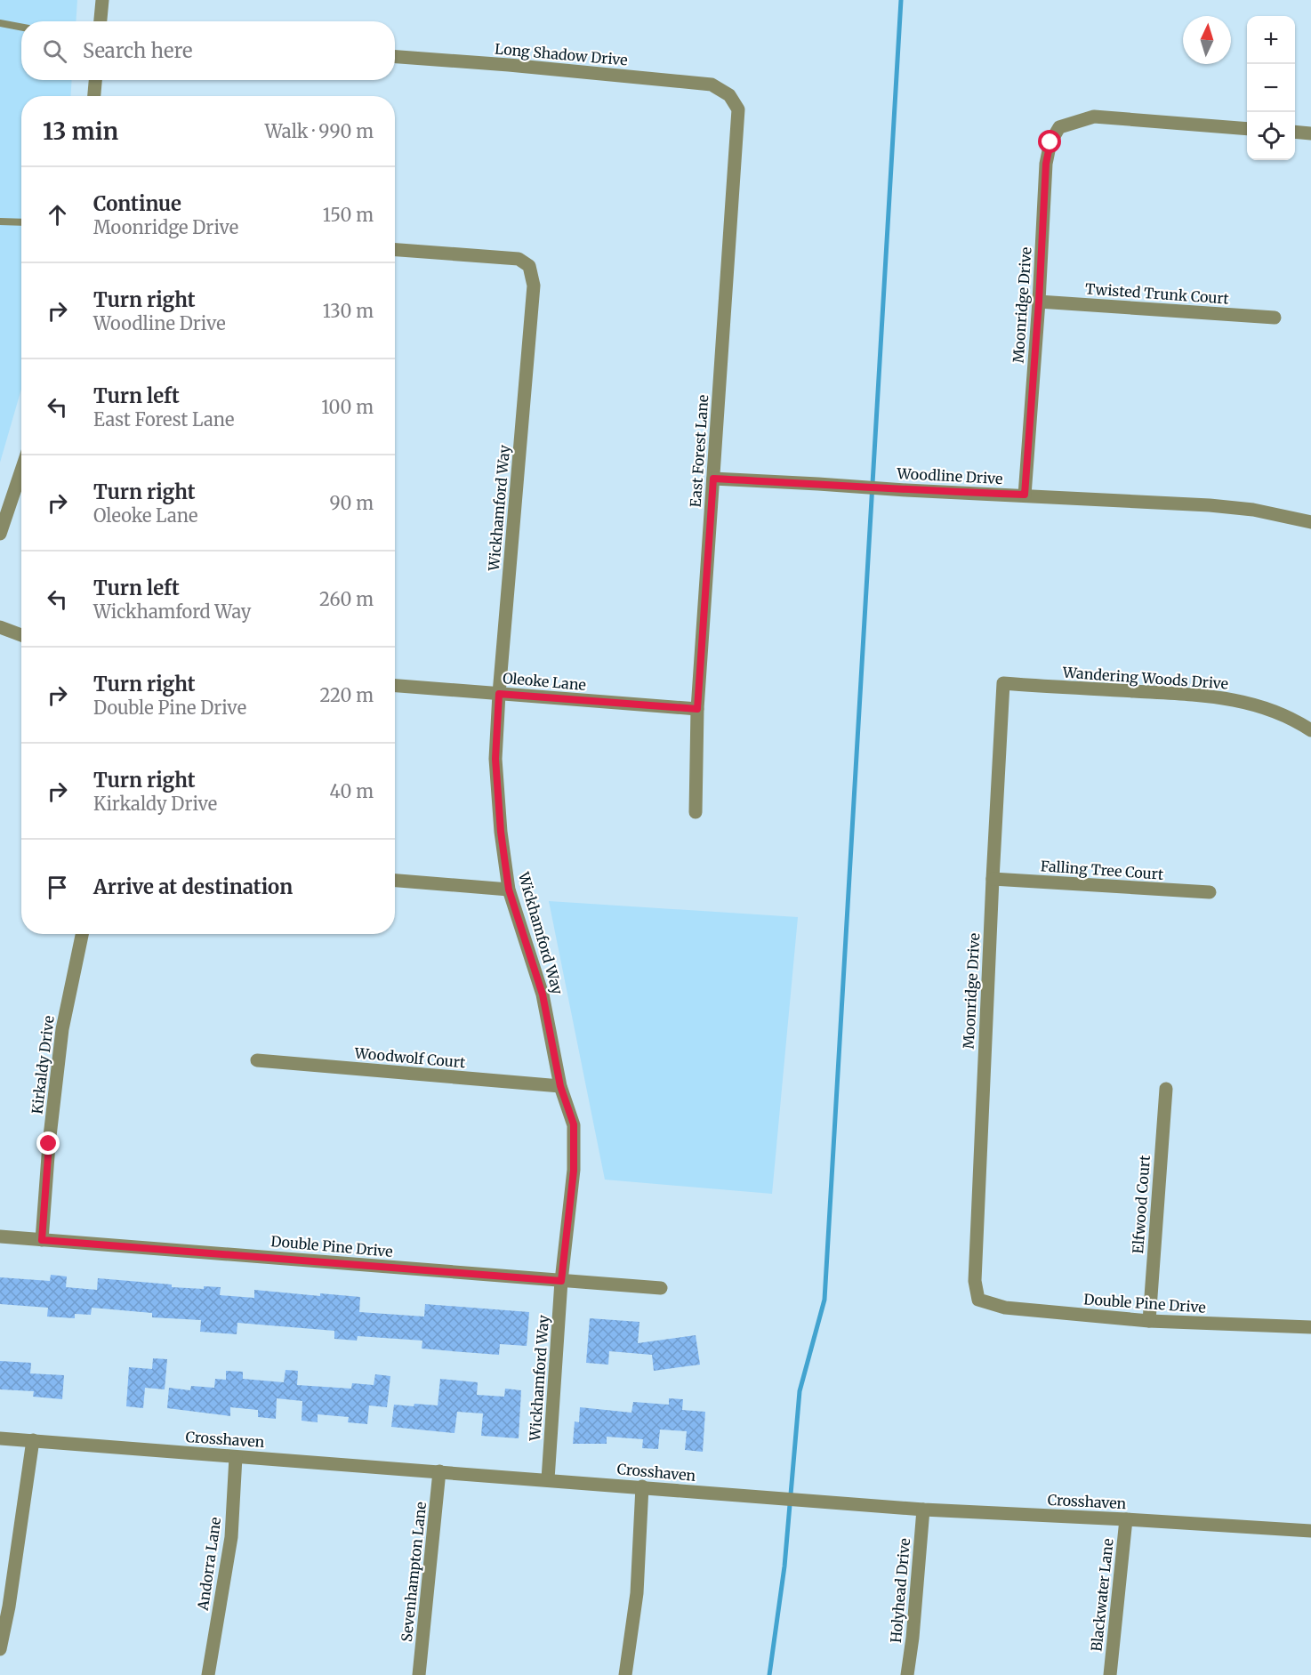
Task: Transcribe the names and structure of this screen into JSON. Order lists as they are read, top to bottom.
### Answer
{
  "streets": {
    "street": [
      "Long Shadow Drive",
      "Twisted Trunk Court",
      "Moonridge Drive",
      "East Forest Lane",
      "Woodline Drive",
      "Wickhamford Way",
      "Wandering Woods Drive",
      "Oleoke Lane",
      "Falling Tree Court",
      "Woodwolf Court",
      "Kirkaldy Drive",
      "Elfwood Court",
      "Double Pine Drive",
      "Crosshaven",
      "Andorra Lane",
      "Sevenhampton Lane",
      "Holyhead Drive",
      "Blackwater Lane"
    ]
  },
  "crossings": [
    ["Long Shadow Drive", "East Forest Lane"],
    ["Twisted Trunk Court", "Moonridge Drive"],
    ["Moonridge Drive", "Woodline Drive"],
    ["Moonridge Drive", "Wandering Woods Drive"],
    ["Moonridge Drive", "Falling Tree Court"],
    ["Moonridge Drive", "Double Pine Drive"],
    ["East Forest Lane", "Woodline Drive"],
    ["East Forest Lane", "Oleoke Lane"],
    ["Wickhamford Way", "Oleoke Lane"],
    ["Wickhamford Way", "Woodwolf Court"],
    ["Wickhamford Way", "Double Pine Drive"],
    ["Wickhamford Way", "Crosshaven"],
    ["Kirkaldy Drive", "Double Pine Drive"],
    ["Elfwood Court", "Double Pine Drive"],
    ["Crosshaven", "Andorra Lane"],
    ["Crosshaven", "Sevenhampton Lane"],
    ["Crosshaven", "Holyhead Drive"],
    ["Crosshaven", "Blackwater Lane"]
  ],
  "north": "top",
  "page": {
    "map_buttons": ["+", "−"],
    "search": "Search here",
    "heading": ["13 min", "Walk · 990 m"],
    "list": [
      ["Continue", "Moonridge Drive", "150 m"],
      ["Turn right", "Woodline Drive", "130 m"],
      ["Turn left", "East Forest Lane", "100 m"],
      ["Turn right", "Oleoke Lane", "90 m"],
      ["Turn left", "Wickhamford Way", "260 m"],
      ["Turn right", "Double Pine Drive", "220 m"],
      ["Turn right", "Kirkaldy Drive", "40 m"],
      "Arrive at destination"
    ]
  }
}
